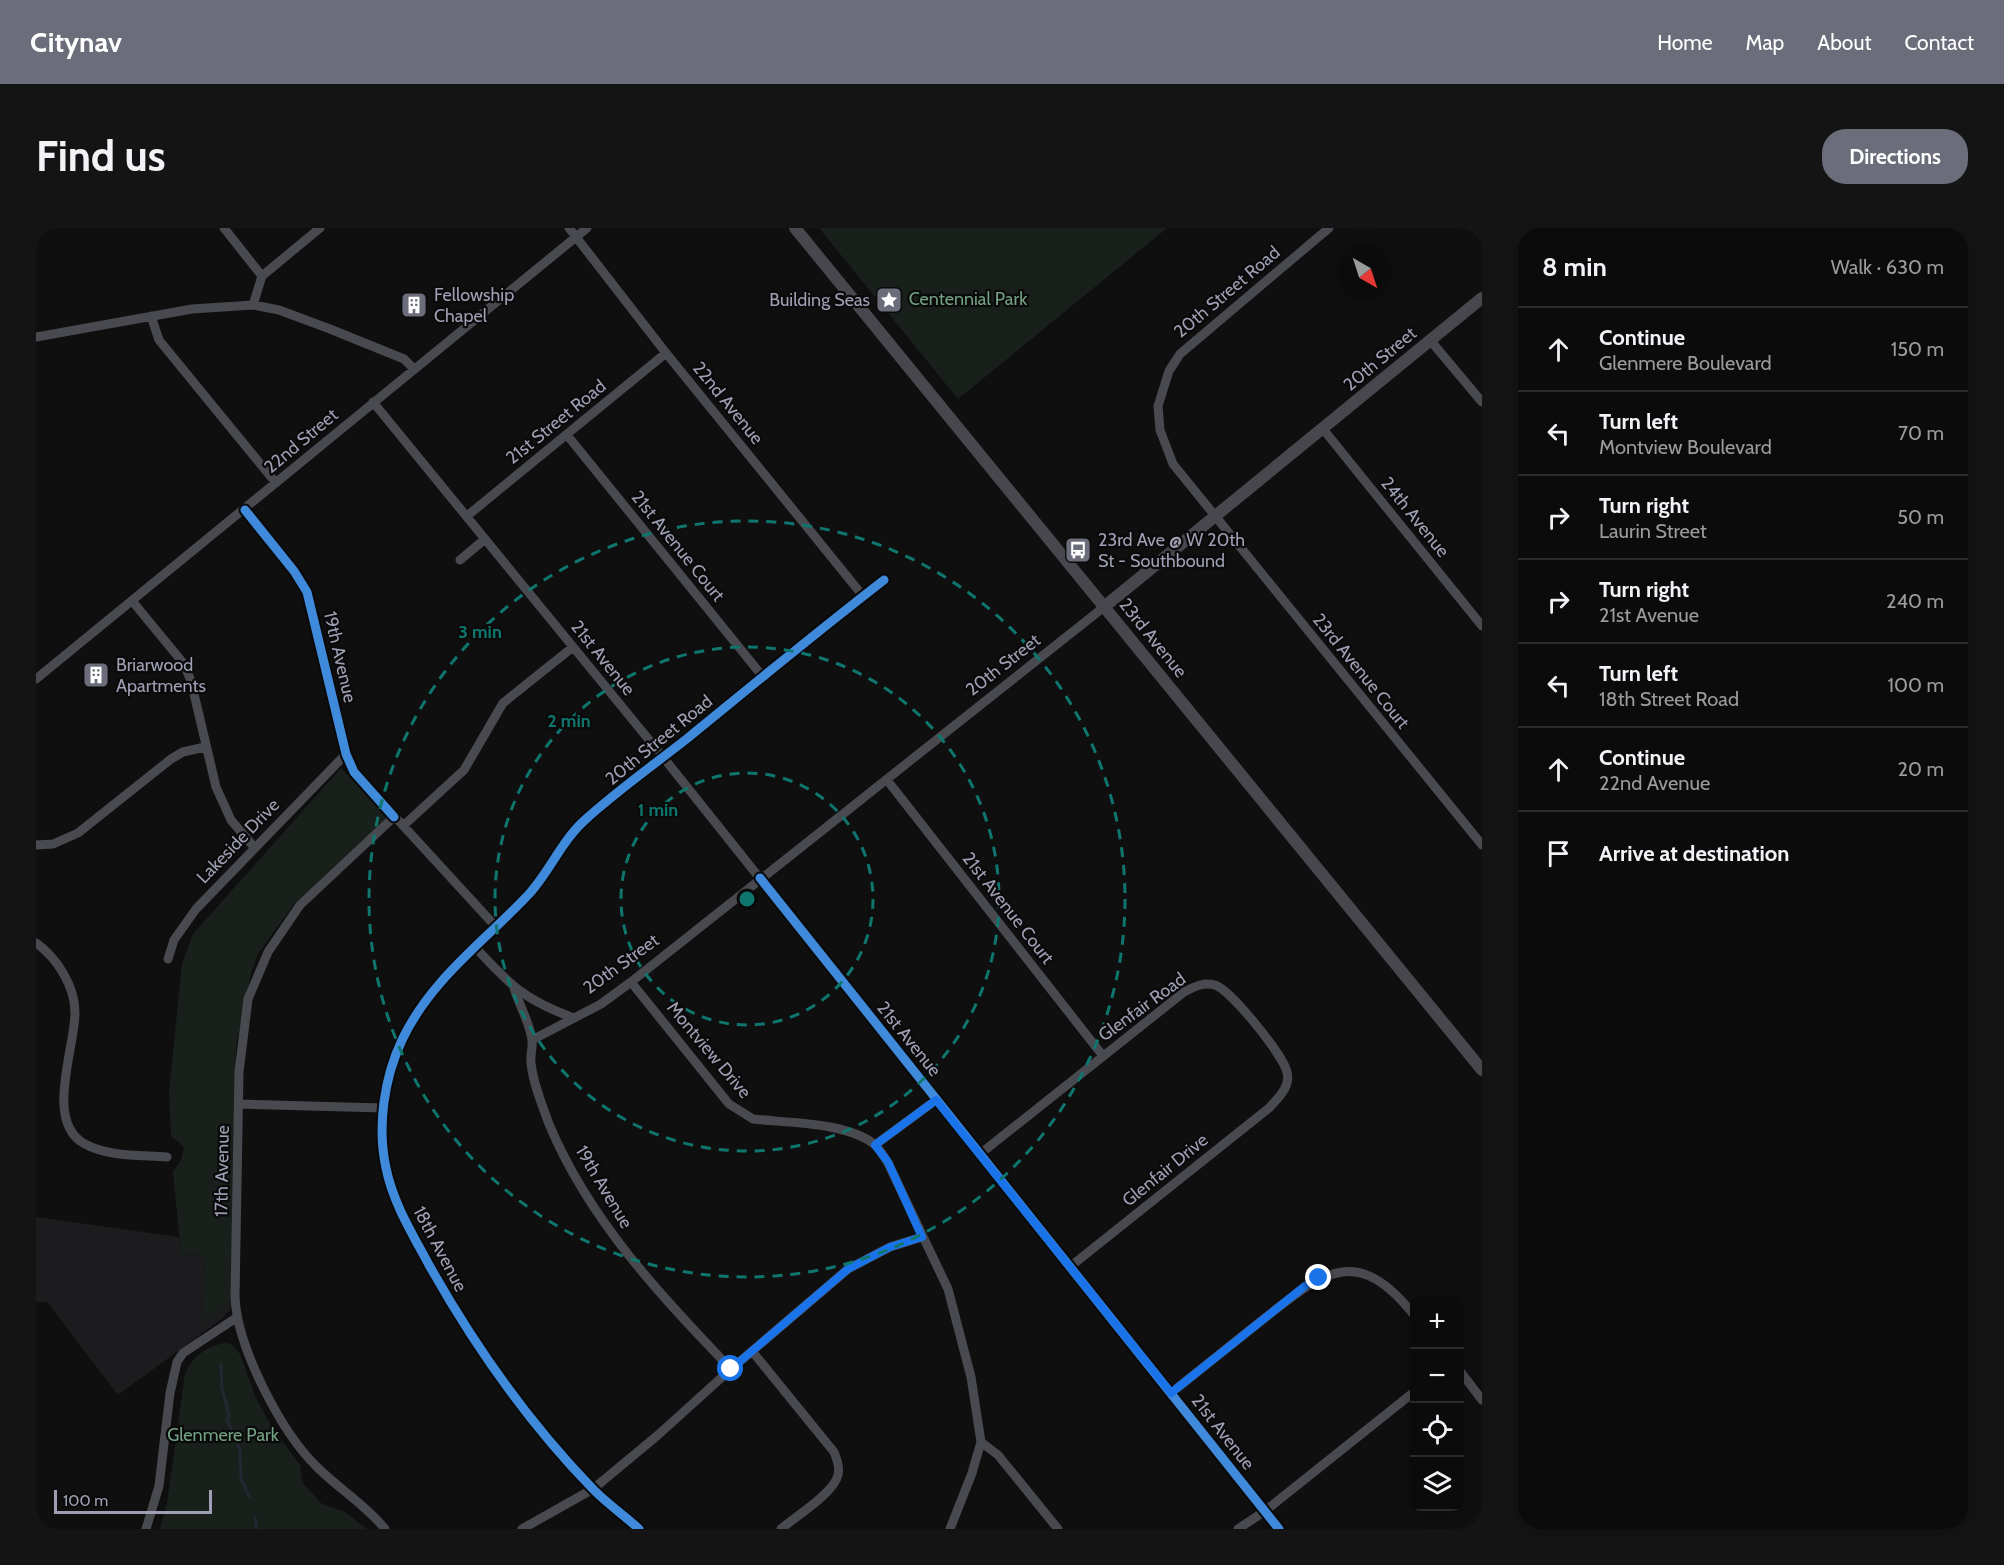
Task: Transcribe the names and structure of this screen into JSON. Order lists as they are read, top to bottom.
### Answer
{
  "streets": {
    "main road": ["20th Street", "23rd Avenue"],
    "street": [
      "20th Street Road",
      "22nd Avenue",
      "21st Street Road",
      "22nd Street",
      "24th Avenue",
      "21st Avenue Court",
      "19th Avenue",
      "21st Avenue",
      "23rd Avenue Court",
      "Lakeside Drive",
      "Glenfair Road",
      "Montview Drive",
      "Glenfair Drive",
      "17th Avenue",
      "18th Avenue"
    ]
  },
  "crossings": [
    ["20th Street Road", "20th Street"],
    ["20th Street Road", "22nd Avenue"],
    ["20th Street Road", "21st Avenue Court"],
    ["20th Street Road", "19th Avenue"],
    ["20th Street Road", "21st Avenue"],
    ["20th Street Road", "23rd Avenue Court"],
    ["20th Street Road", "18th Avenue"],
    ["20th Street", "24th Avenue"],
    ["20th Street", "21st Avenue Court"],
    ["20th Street", "23rd Avenue"],
    ["20th Street", "19th Avenue"],
    ["20th Street", "21st Avenue"],
    ["20th Street", "23rd Avenue Court"],
    ["20th Street", "Montview Drive"],
    ["22nd Avenue", "21st Street Road"],
    ["22nd Avenue", "22nd Street"],
    ["21st Street Road", "21st Avenue Court"],
    ["21st Street Road", "21st Avenue"],
    ["22nd Street", "19th Avenue"],
    ["22nd Street", "21st Avenue"],
    ["21st Avenue Court", "Glenfair Road"],
    ["19th Avenue", "Lakeside Drive"],
    ["19th Avenue", "17th Avenue"],
    ["19th Avenue", "18th Avenue"],
    ["21st Avenue", "Glenfair Road"],
    ["21st Avenue", "Glenfair Drive"],
    ["Glenfair Road", "Glenfair Drive"]
  ],
  "parks": ["Centennial Park", "Glenmere Park"],
  "places": {
    "place": ["Building Seas"],
    "building": ["Fellowship Chapel", "Briarwood Apartments"],
    "bus stop": ["23rd Ave @ W 20th St - Southbound"]
  },
  "scale_bar": "100 m",
  "north": "bottom right",
  "page": {
    "header": "Citynav",
    "nav": [
      "Home",
      "Map",
      "About",
      "Contact"
    ],
    "buttons": "Directions",
    "title": "Find us",
    "heading": ["8 min", "Walk · 630 m"],
    "list": [
      ["Continue", "Glenmere Boulevard", "150 m"],
      ["Turn left", "Montview Boulevard", "70 m"],
      ["Turn right", "Laurin Street", "50 m"],
      ["Turn right", "21st Avenue", "240 m"],
      ["Turn left", "18th Street Road", "100 m"],
      ["Continue", "22nd Avenue", "20 m"],
      "Arrive at destination"
    ],
    "map_buttons": ["+", "−"],
    "scale": "100 m"
  },
  "rings": ["3 min", "2 min", "1 min"]
}
